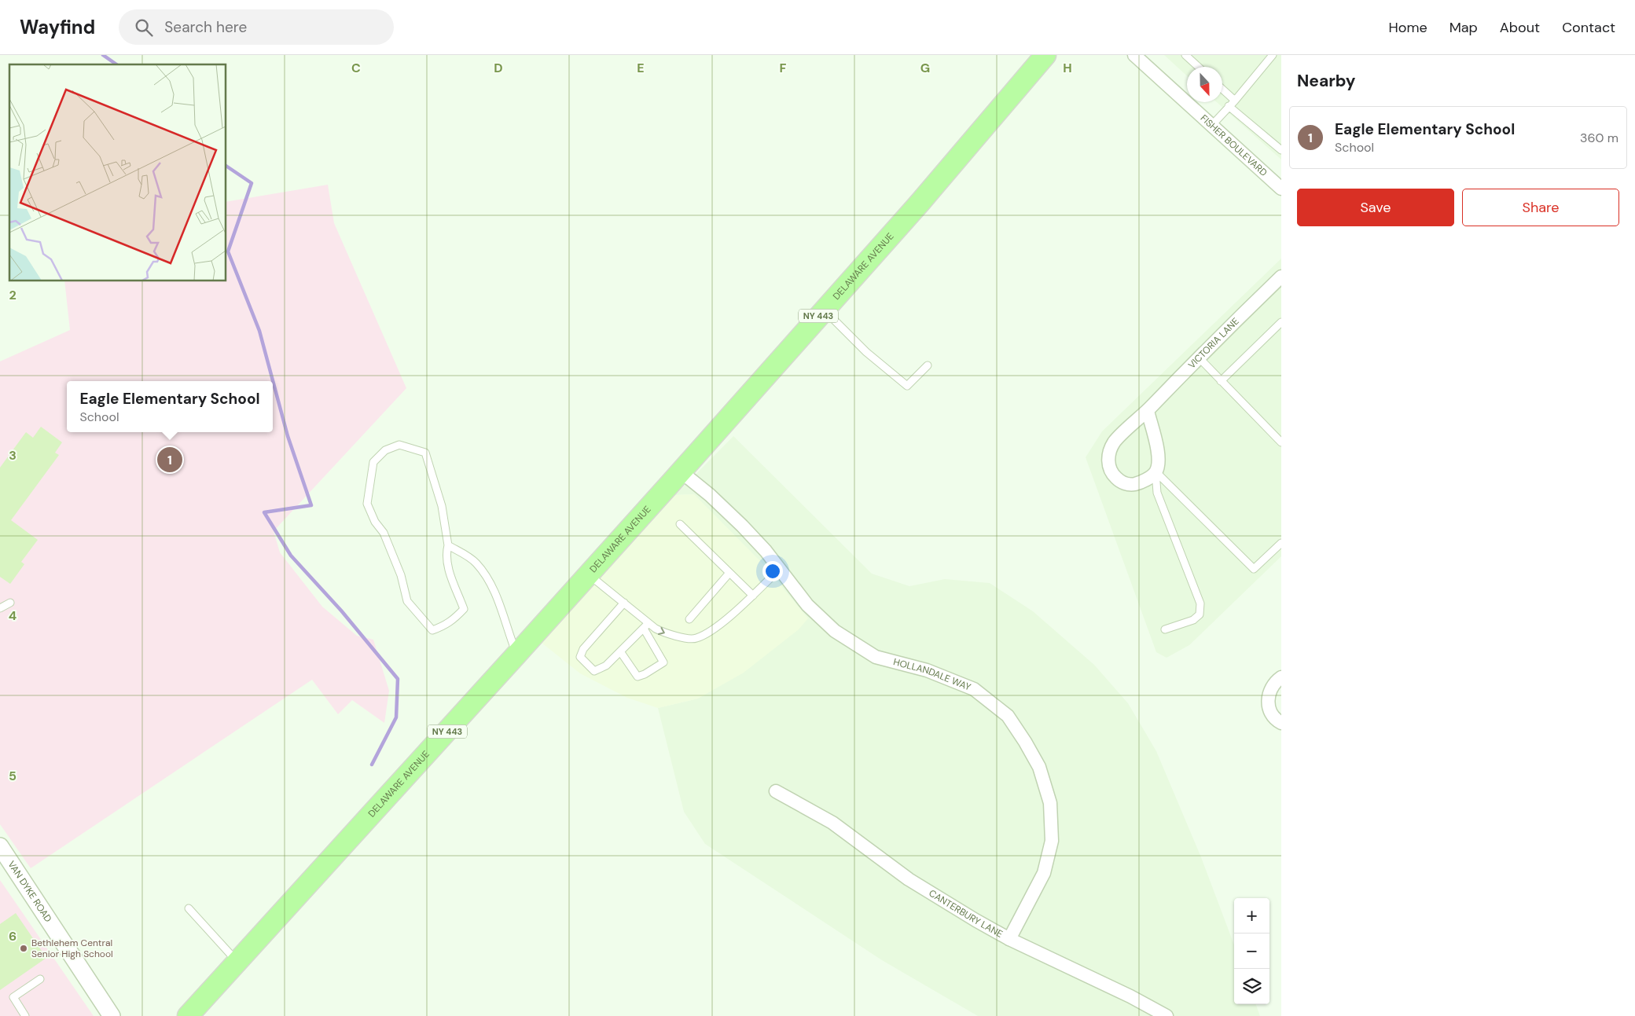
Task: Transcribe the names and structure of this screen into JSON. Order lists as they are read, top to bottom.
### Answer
{
  "streets": {
    "main road": ["DELAWARE AVENUE", "NY 443"],
    "street": [
      "FISHER BOULEVARD",
      "VICTORIA LANE",
      "HOLLANDALE WAY",
      "VAN DYKE ROAD",
      "CANTERBURY LANE"
    ]
  },
  "crossings": [
    ["DELAWARE AVENUE", "HOLLANDALE WAY"],
    ["HOLLANDALE WAY", "CANTERBURY LANE"]
  ],
  "places": ["Bethlehem Central Senior High School"],
  "north": "bottom",
  "page": {
    "header": "Wayfind",
    "search": "Search here",
    "nav": [
      "Home",
      "Map",
      "About",
      "Contact"
    ],
    "heading": "Nearby",
    "list": [
      {
        "mark": "1",
        "name": "Eagle Elementary School",
        "note": "School",
        "value": "360 m"
      }
    ],
    "buttons": ["Save", "Share"],
    "popup": ["Eagle Elementary School", "School"],
    "pins": "1",
    "map_buttons": ["+", "−"]
  },
  "grid": {
    "columns": [
      "C",
      "D",
      "E",
      "F",
      "G",
      "H"
    ],
    "rows": [
      "2",
      "3",
      "4",
      "5",
      "6"
    ]
  }
}
